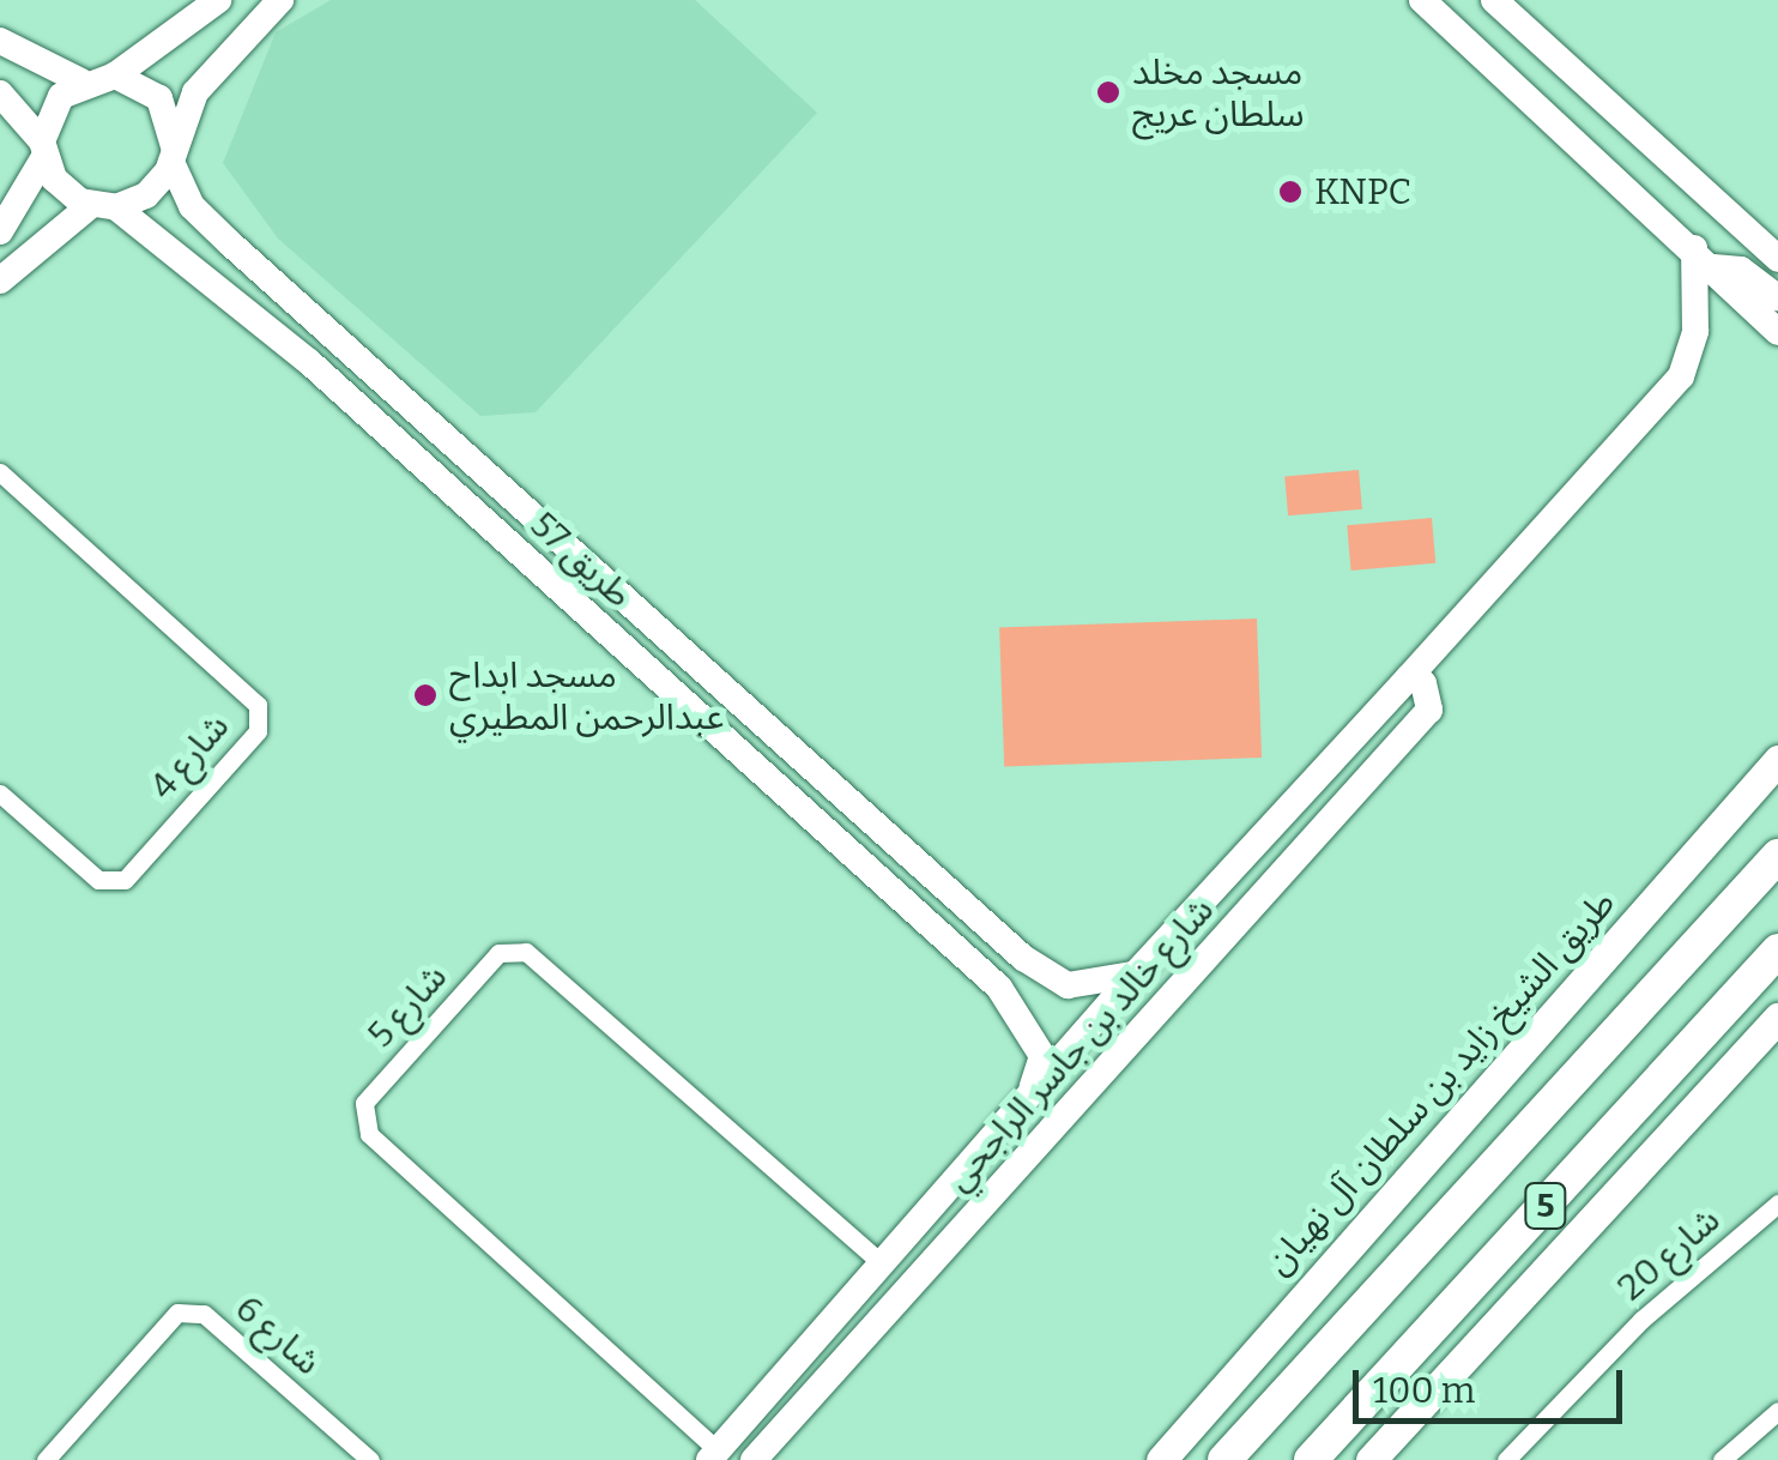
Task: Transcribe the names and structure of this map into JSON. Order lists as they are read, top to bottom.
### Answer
{
  "streets": {
    "highway": ["5"],
    "main road": ["طريق الشيخ زايد بن سلطان آل نهيان"],
    "street": [
      "طريق 57",
      "شارع 4",
      "شارع 5",
      "شارع خالد بن جاسر الراجحي",
      "شارع 20",
      "شارع 6"
    ]
  },
  "crossings": [
    ["طريق 57", "شارع خالد بن جاسر الراجحي"],
    ["شارع 5", "شارع خالد بن جاسر الراجحي"]
  ],
  "places": ["مسجد مخلد سلطان عريج", "KNPC", "مسجد ابداح عبدالرحمن المطيري"],
  "scale_bar": "100 m"
}
